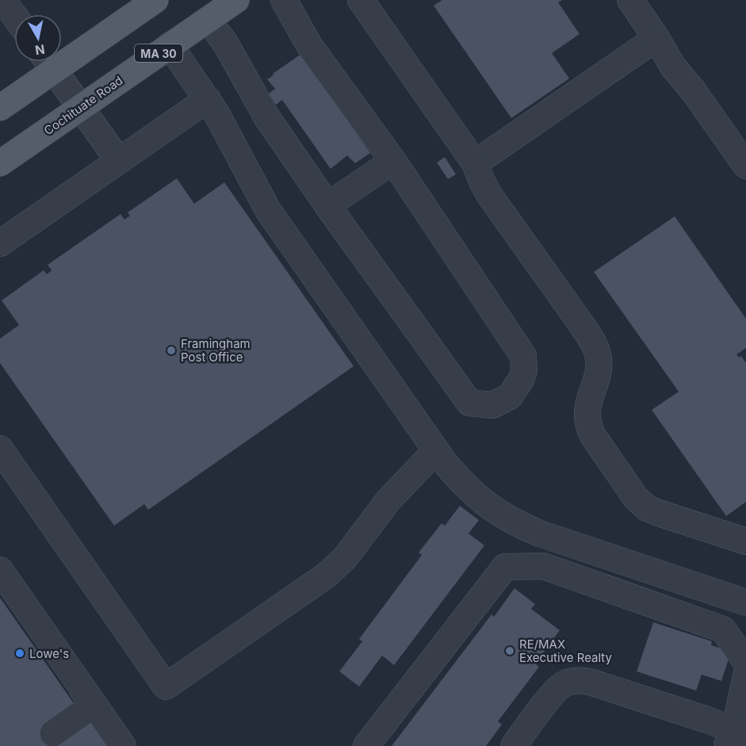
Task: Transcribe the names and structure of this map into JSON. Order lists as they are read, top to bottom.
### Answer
{
  "streets": {
    "main road": ["MA 30", "Cochituate Road"]
  },
  "places": ["Framingham Post Office", "RE/MAX Executive Realty", "Lowe's"],
  "north": "bottom"
}
